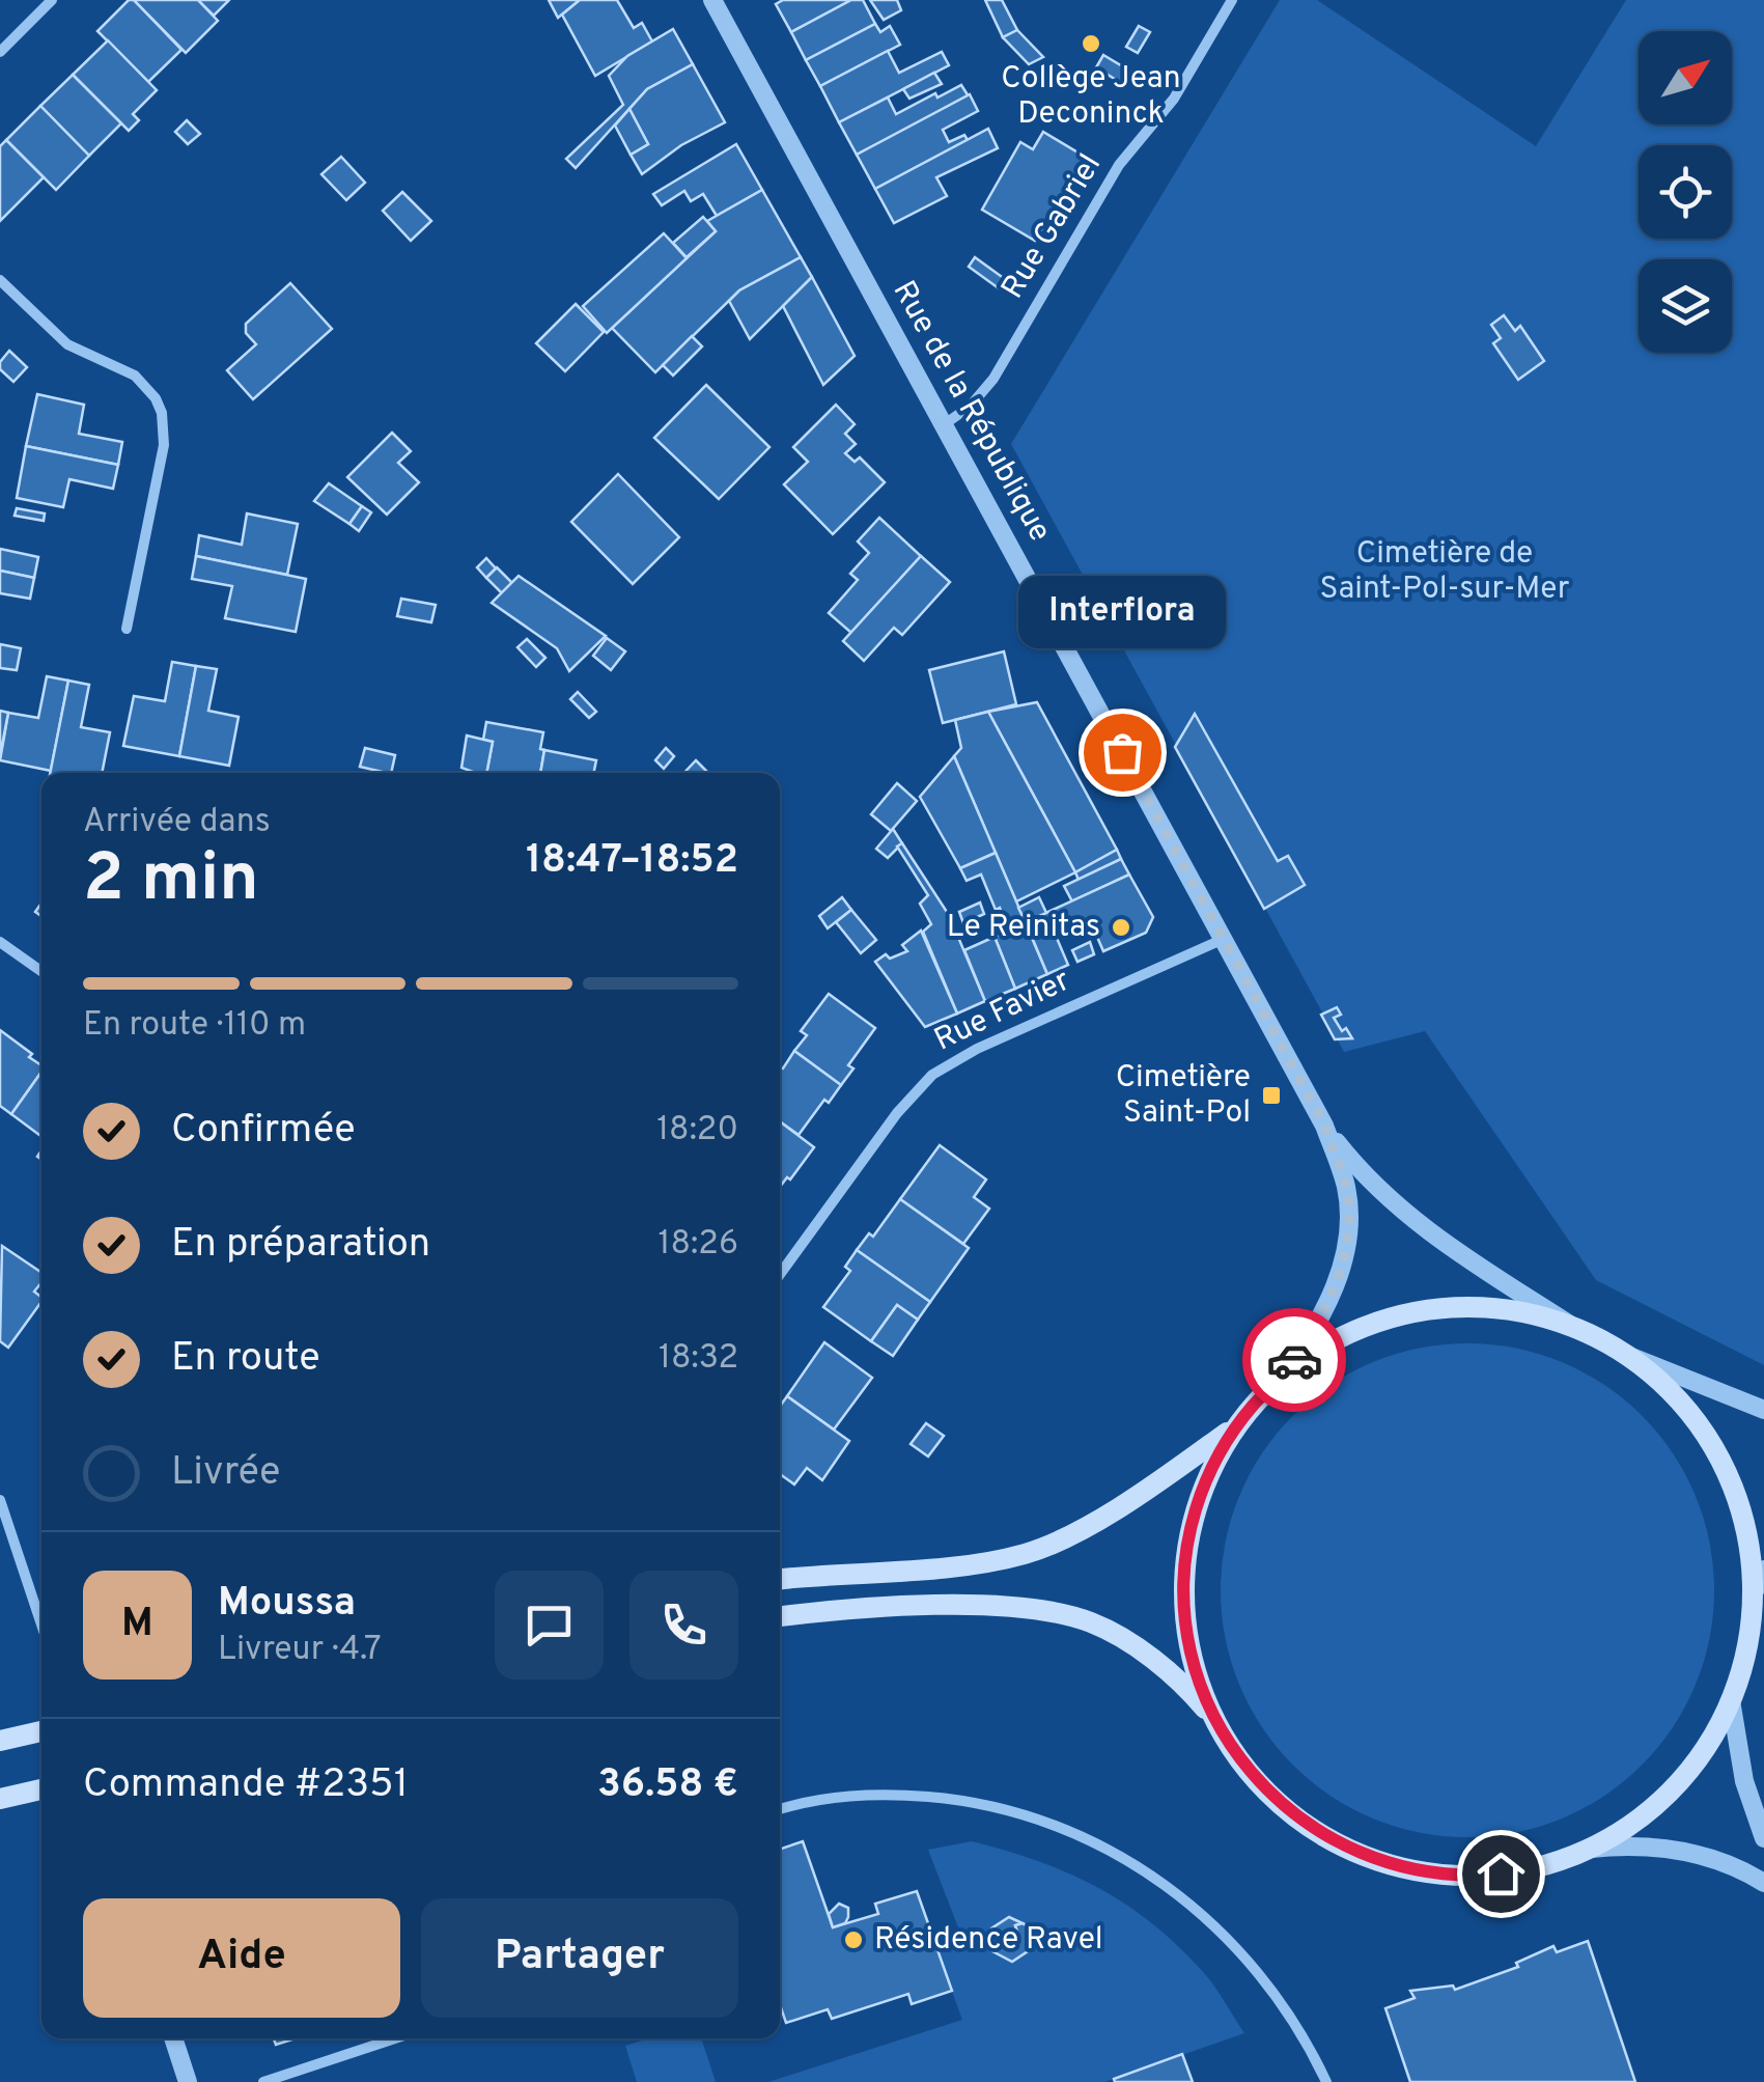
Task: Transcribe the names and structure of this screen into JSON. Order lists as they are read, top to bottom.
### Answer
{
  "streets": {
    "street": ["Rue Gabriel", "Rue de la République", "Rue Favier"]
  },
  "crossings": [
    ["Rue Gabriel", "Rue de la République"],
    ["Rue de la République", "Rue Favier"]
  ],
  "parks": ["Cimetière de Saint-Pol-sur-Mer"],
  "places": {
    "other": [
      "Collège Jean Deconinck",
      "Interflora",
      "Le Reinitas",
      "Résidence Ravel"
    ],
    "transit": ["Cimetière Saint-Pol"]
  },
  "north": "top right",
  "page": {
    "bubble": "Interflora",
    "heading": ["2 min", "Arrivée dans", "18:47–18:52"],
    "panel": [
      "Moussa",
      "Livreur · 4.7",
      "Commande #2351",
      "36.58 €"
    ],
    "bar": "En route · 110 m",
    "list": [
      ["Confirmée", "18:20"],
      ["En préparation", "18:26"],
      ["En route", "18:32"],
      "Livrée"
    ],
    "round": "M",
    "buttons": ["Aide", "Partager"]
  }
}
